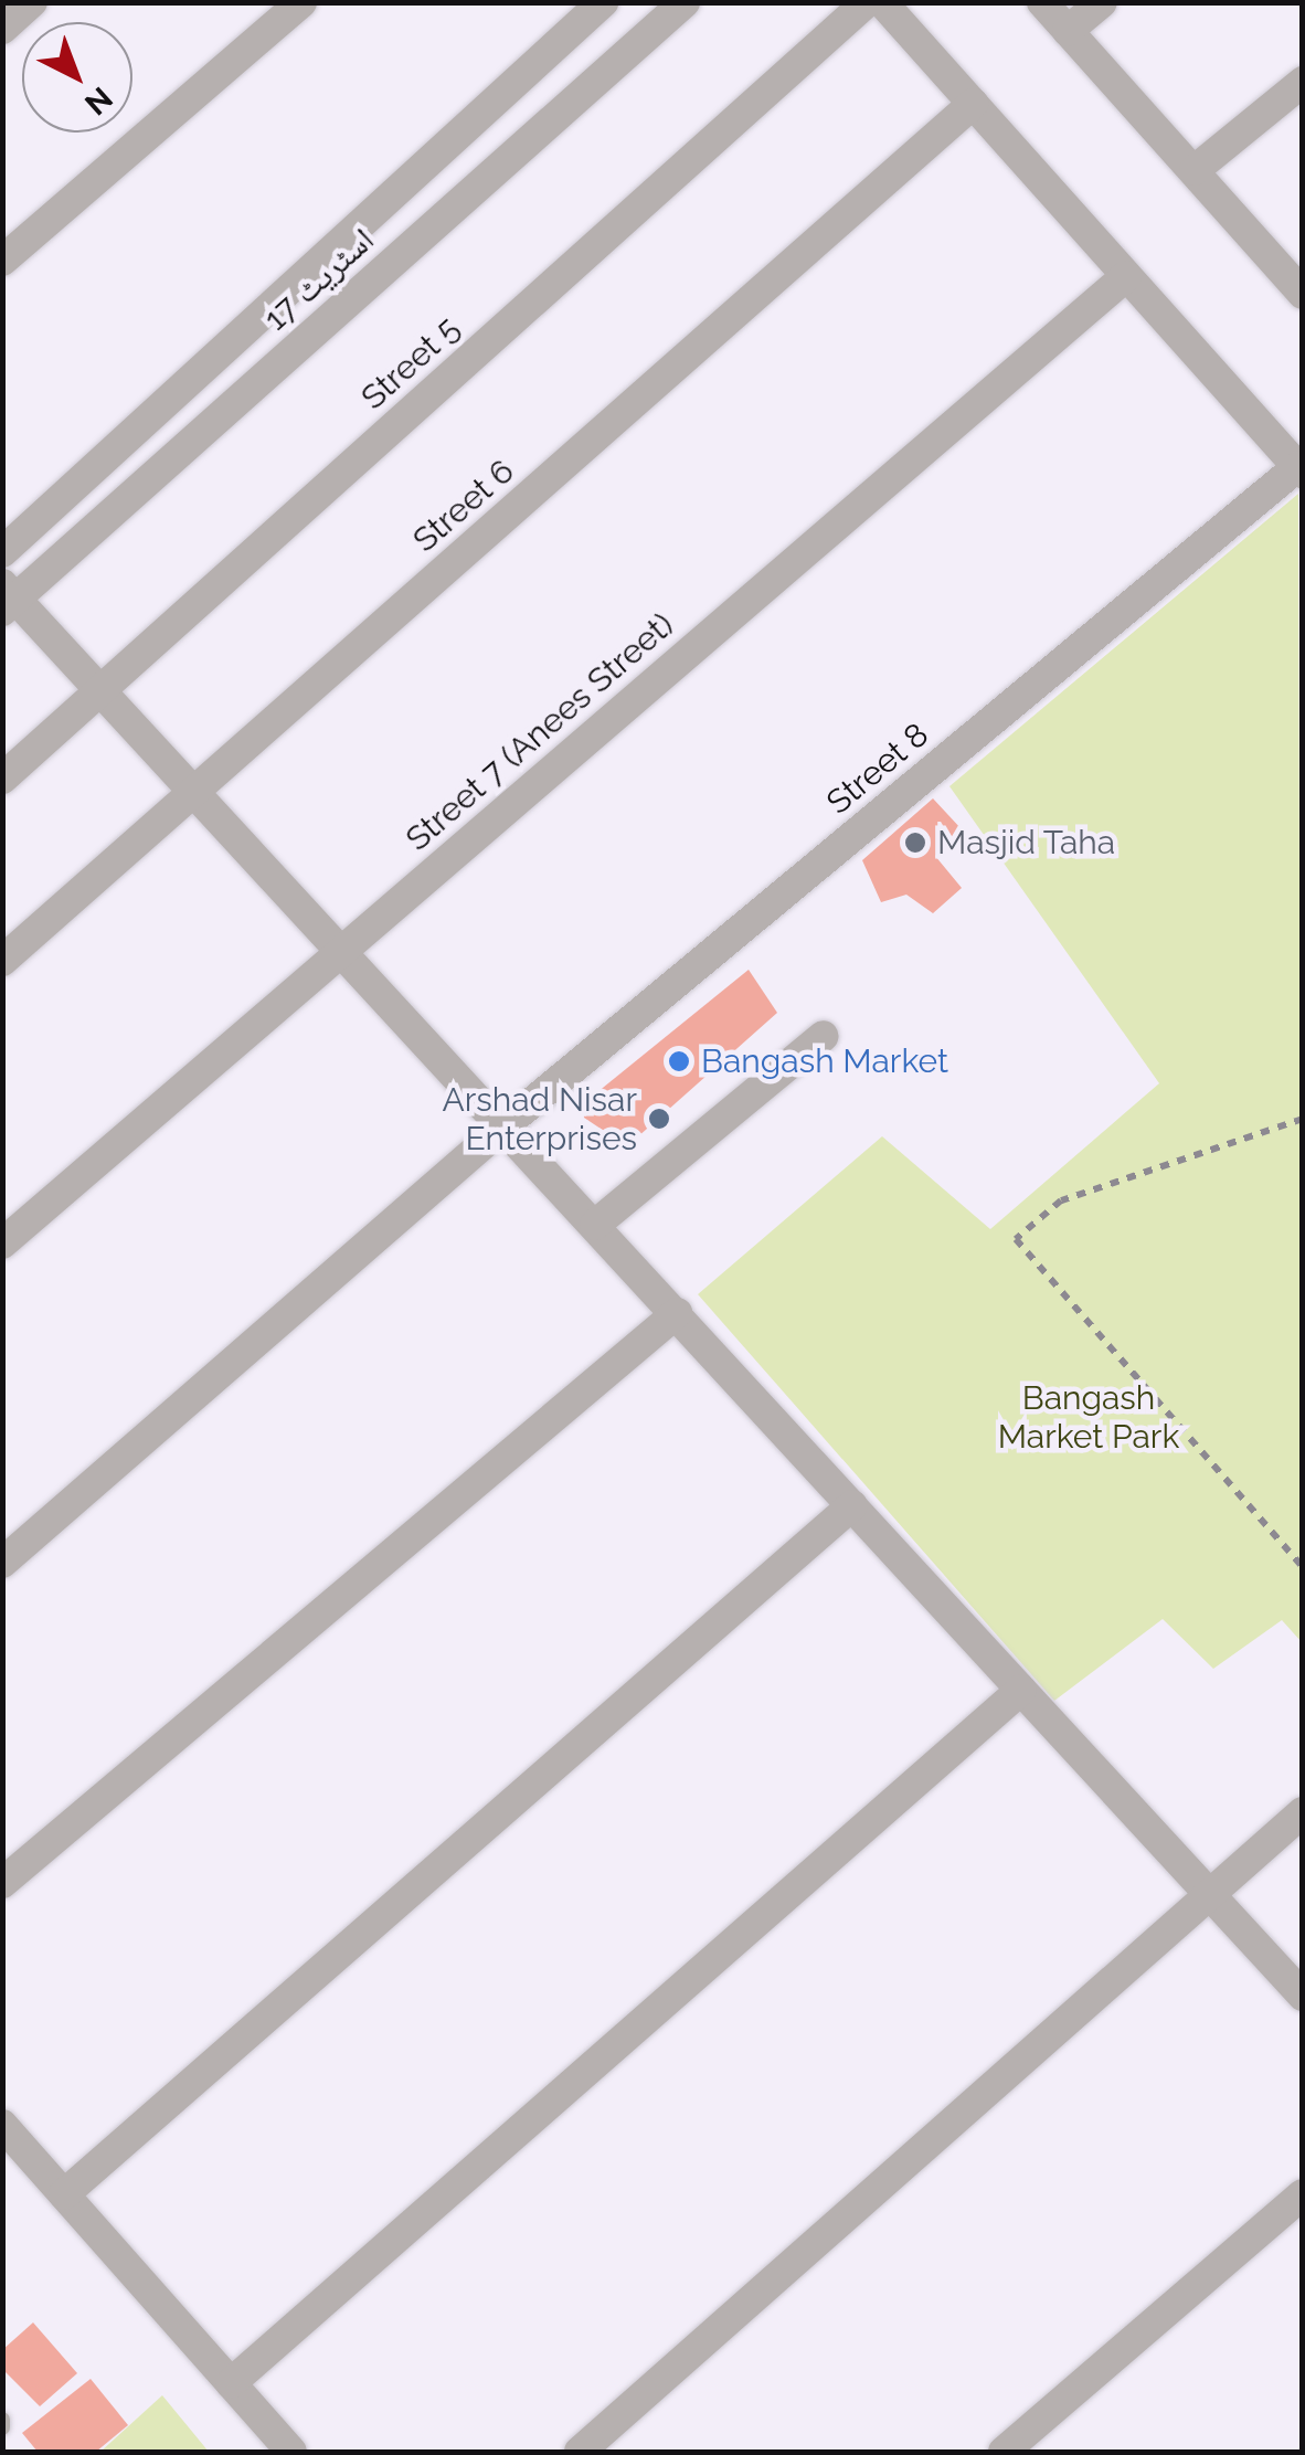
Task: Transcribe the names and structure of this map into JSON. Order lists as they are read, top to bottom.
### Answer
{
  "streets": {
    "street": [
      "اسٹریٹ 17",
      "Street 5",
      "Street 6",
      "Street 7 (Anees Street)",
      "Street 8"
    ]
  },
  "parks": ["Bangash Market Park"],
  "places": ["Masjid Taha", "Bangash Market", "Arshad Nisar Enterprises"],
  "north": "bottom right"
}
